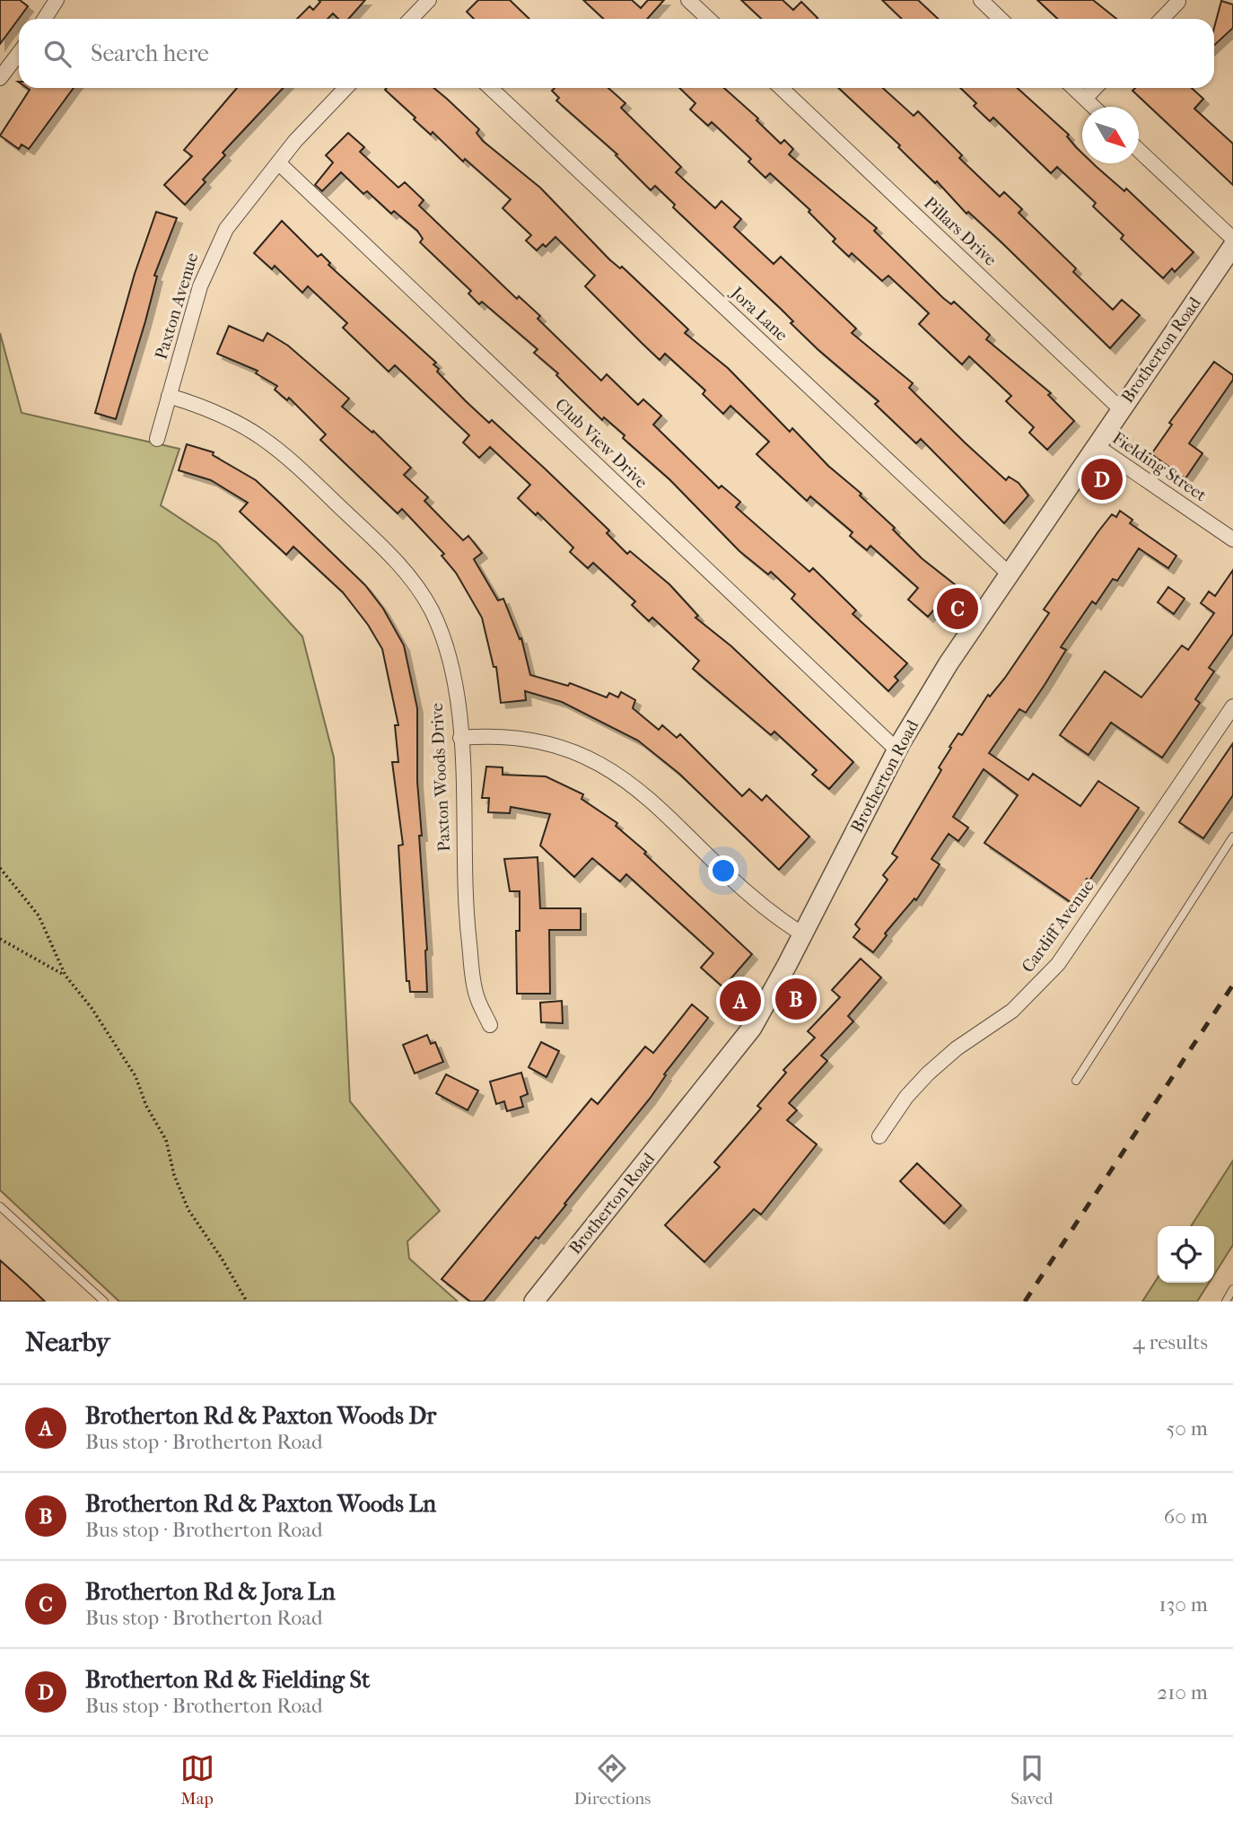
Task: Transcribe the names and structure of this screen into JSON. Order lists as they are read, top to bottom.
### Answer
{
  "streets": {
    "street": [
      "Pillars Drive",
      "Paxton Avenue",
      "Jora Lane",
      "Brotherton Road",
      "Club View Drive",
      "Fielding Street",
      "Paxton Woods Drive",
      "Cardiff Avenue"
    ]
  },
  "crossings": [
    ["Pillars Drive", "Brotherton Road"],
    ["Paxton Avenue", "Club View Drive"],
    ["Paxton Avenue", "Paxton Woods Drive"],
    ["Jora Lane", "Brotherton Road"],
    ["Brotherton Road", "Club View Drive"],
    ["Brotherton Road", "Fielding Street"]
  ],
  "north": "bottom right",
  "page": {
    "search": "Search here",
    "pins": [
      "D",
      "C",
      "B",
      "A"
    ],
    "heading": ["Nearby", "4 results"],
    "list": [
      {
        "mark": "A",
        "name": "Brotherton Rd & Paxton Woods Dr",
        "note": "Bus stop · Brotherton Road",
        "value": "50 m"
      },
      {
        "mark": "B",
        "name": "Brotherton Rd & Paxton Woods Ln",
        "note": "Bus stop · Brotherton Road",
        "value": "60 m"
      },
      {
        "mark": "C",
        "name": "Brotherton Rd & Jora Ln",
        "note": "Bus stop · Brotherton Road",
        "value": "130 m"
      },
      {
        "mark": "D",
        "name": "Brotherton Rd & Fielding St",
        "note": "Bus stop · Brotherton Road",
        "value": "210 m"
      }
    ],
    "nav": ["Map", "Directions", "Saved"]
  }
}
